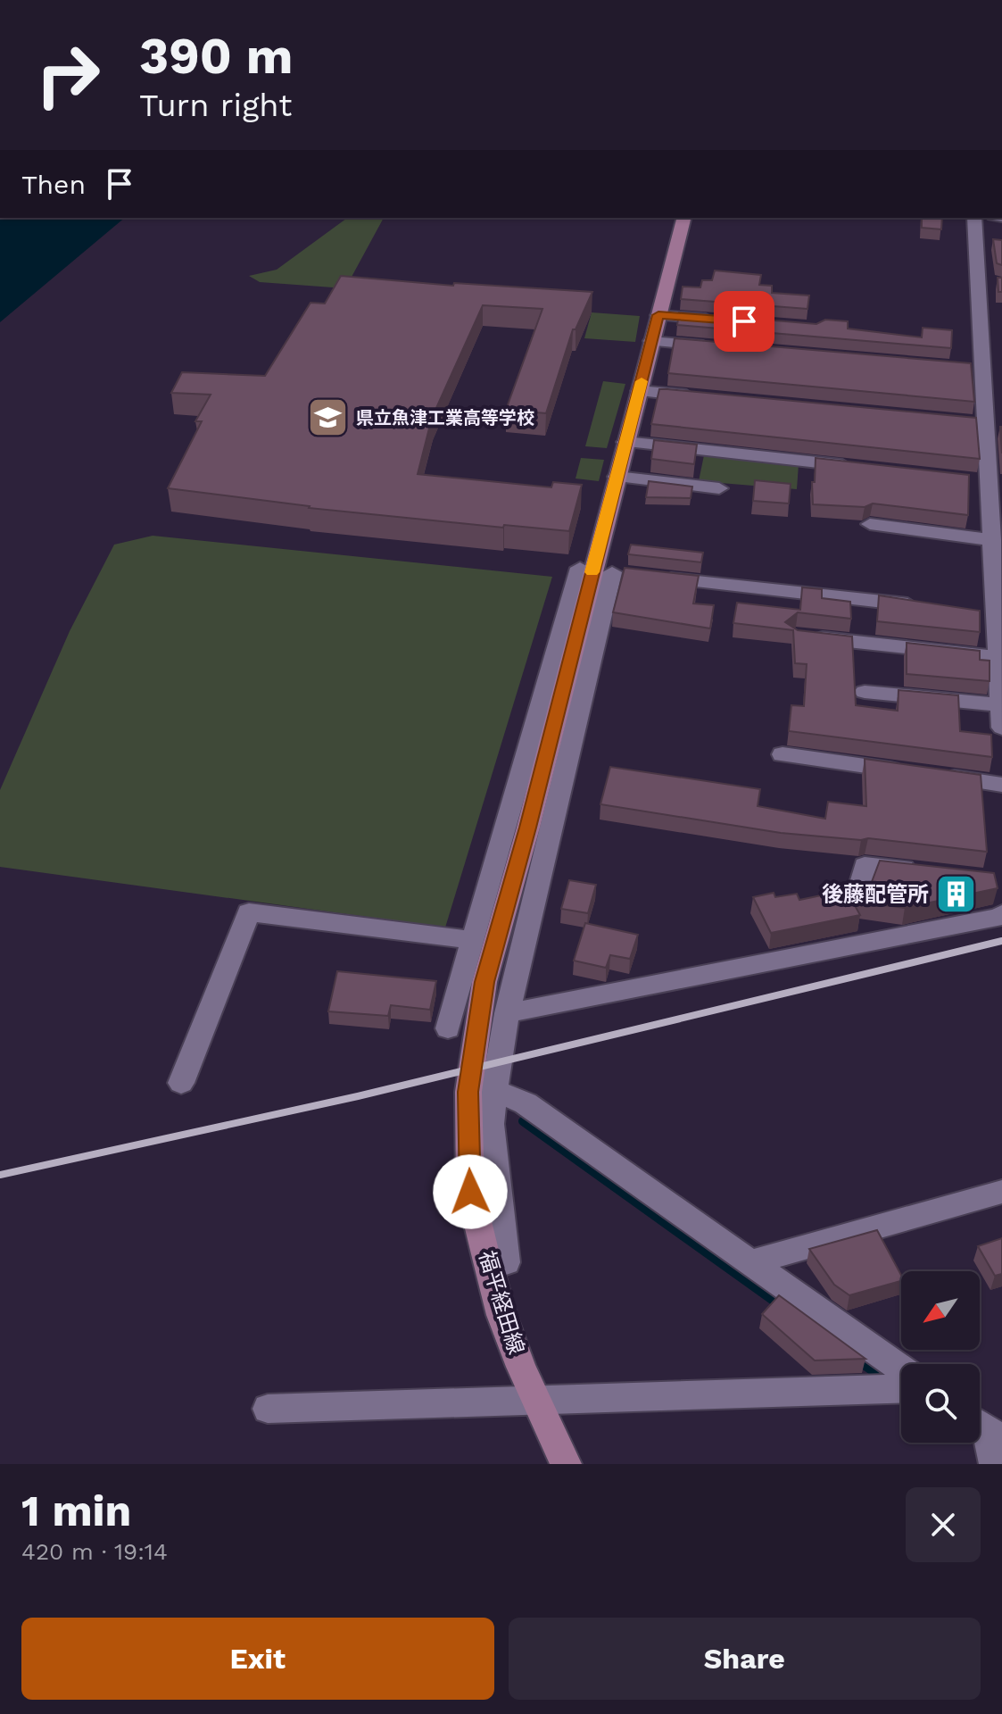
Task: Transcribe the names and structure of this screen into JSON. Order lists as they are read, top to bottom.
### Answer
{
  "streets": {
    "main road": ["福平経田線"]
  },
  "places": {
    "school or university": ["県立魚津工業高等学校"],
    "building": ["後藤配管所"]
  },
  "north": "bottom left",
  "page": {
    "turn": ["390 m", "Turn right"],
    "then": "Then",
    "heading": ["1 min", "420 m · 19:14"],
    "buttons": ["Exit", "Share"]
  }
}
